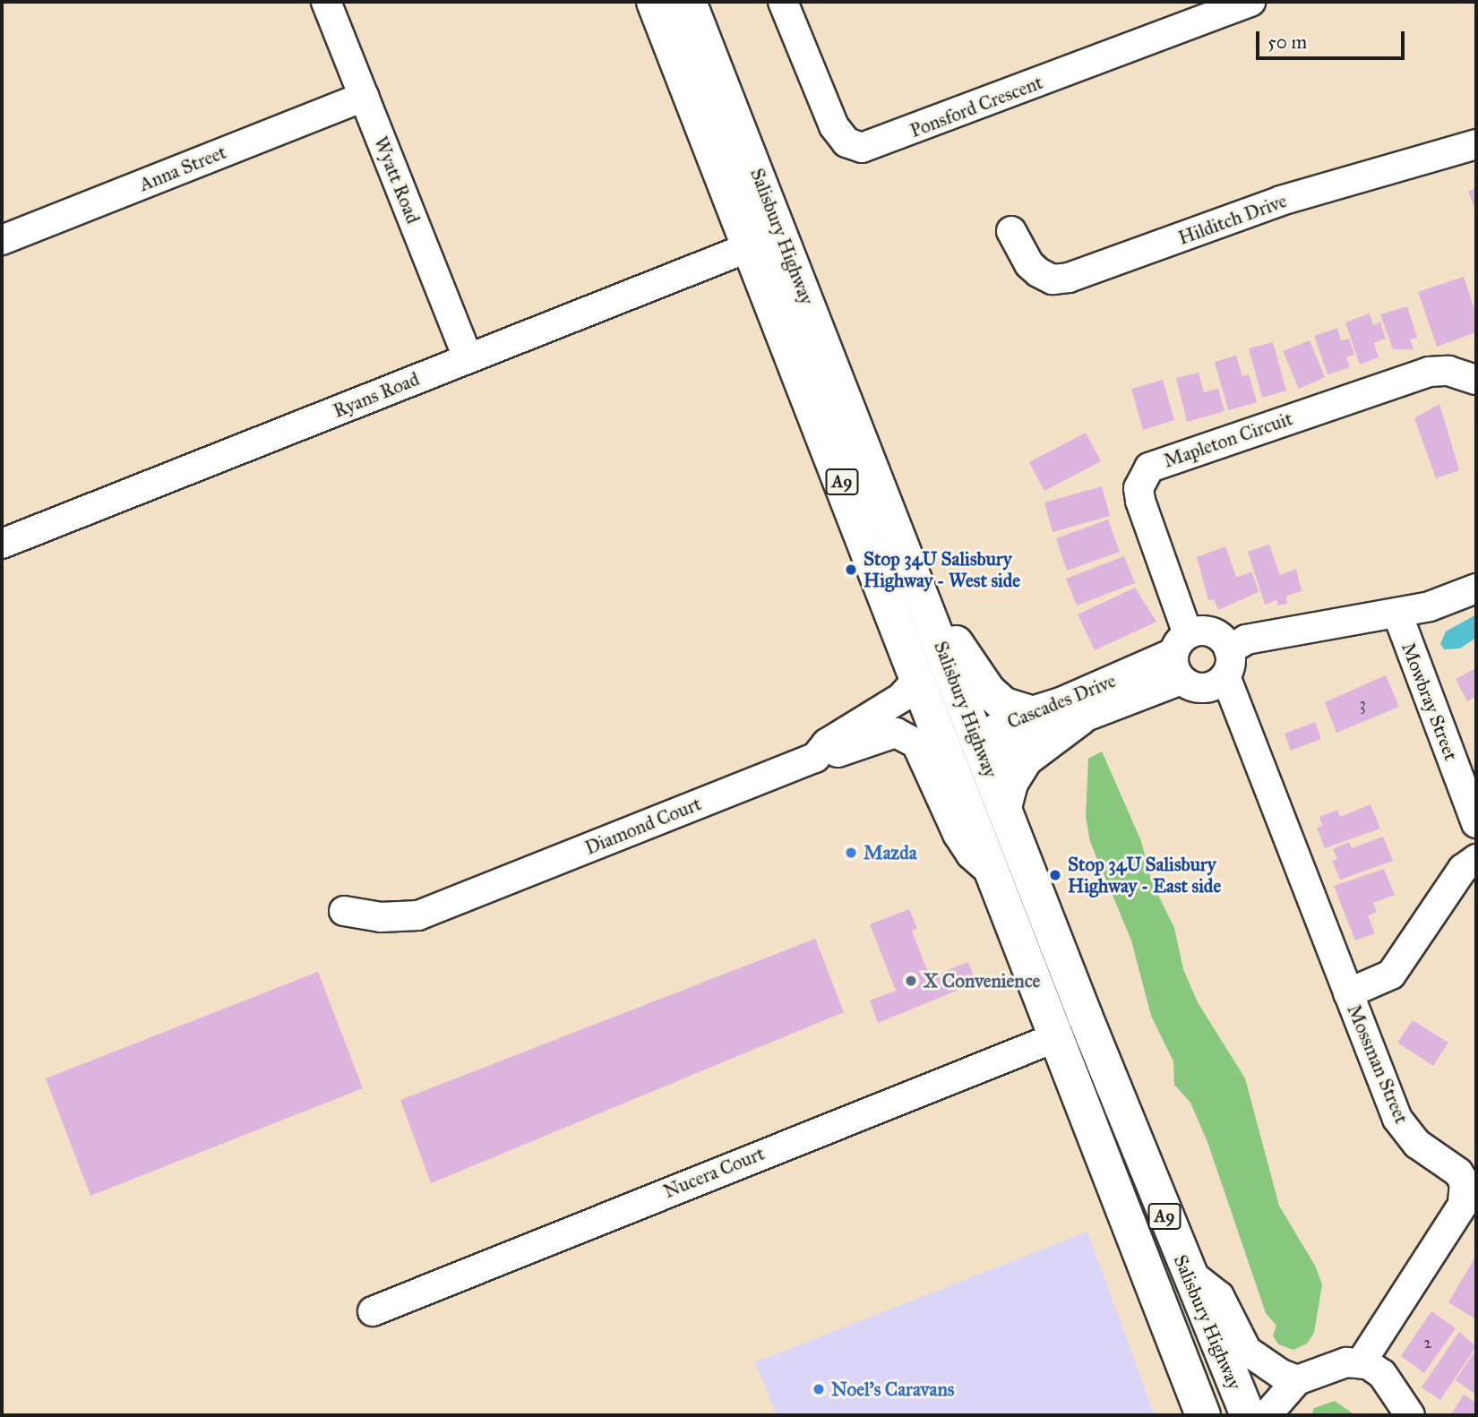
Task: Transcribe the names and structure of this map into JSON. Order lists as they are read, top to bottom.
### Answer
{
  "streets": {
    "main road": ["Salisbury Highway", "A9"],
    "street": [
      "Ponsford Crescent",
      "Anna Street",
      "Wyatt Road",
      "Hilditch Drive",
      "Ryans Road",
      "Mapleton Circuit",
      "Cascades Drive",
      "Mowbray Street",
      "Diamond Court",
      "Mossman Street",
      "Nucera Court"
    ]
  },
  "crossings": [
    ["Anna Street", "Wyatt Road"],
    ["Wyatt Road", "Ryans Road"],
    ["Salisbury Highway", "Ryans Road"],
    ["Salisbury Highway", "Cascades Drive"],
    ["Salisbury Highway", "Diamond Court"],
    ["Salisbury Highway", "Nucera Court"],
    ["Mapleton Circuit", "Cascades Drive"],
    ["Mapleton Circuit", "Mossman Street"],
    ["Cascades Drive", "Mossman Street"]
  ],
  "places": [
    "Stop 34U Salisbury Highway - West side",
    "Mazda",
    "Stop 34U Salisbury Highway - East side",
    "X Convenience",
    "Noel's Caravans"
  ],
  "house_numbers": ["3", "2"],
  "scale_bar": "50 m"
}
